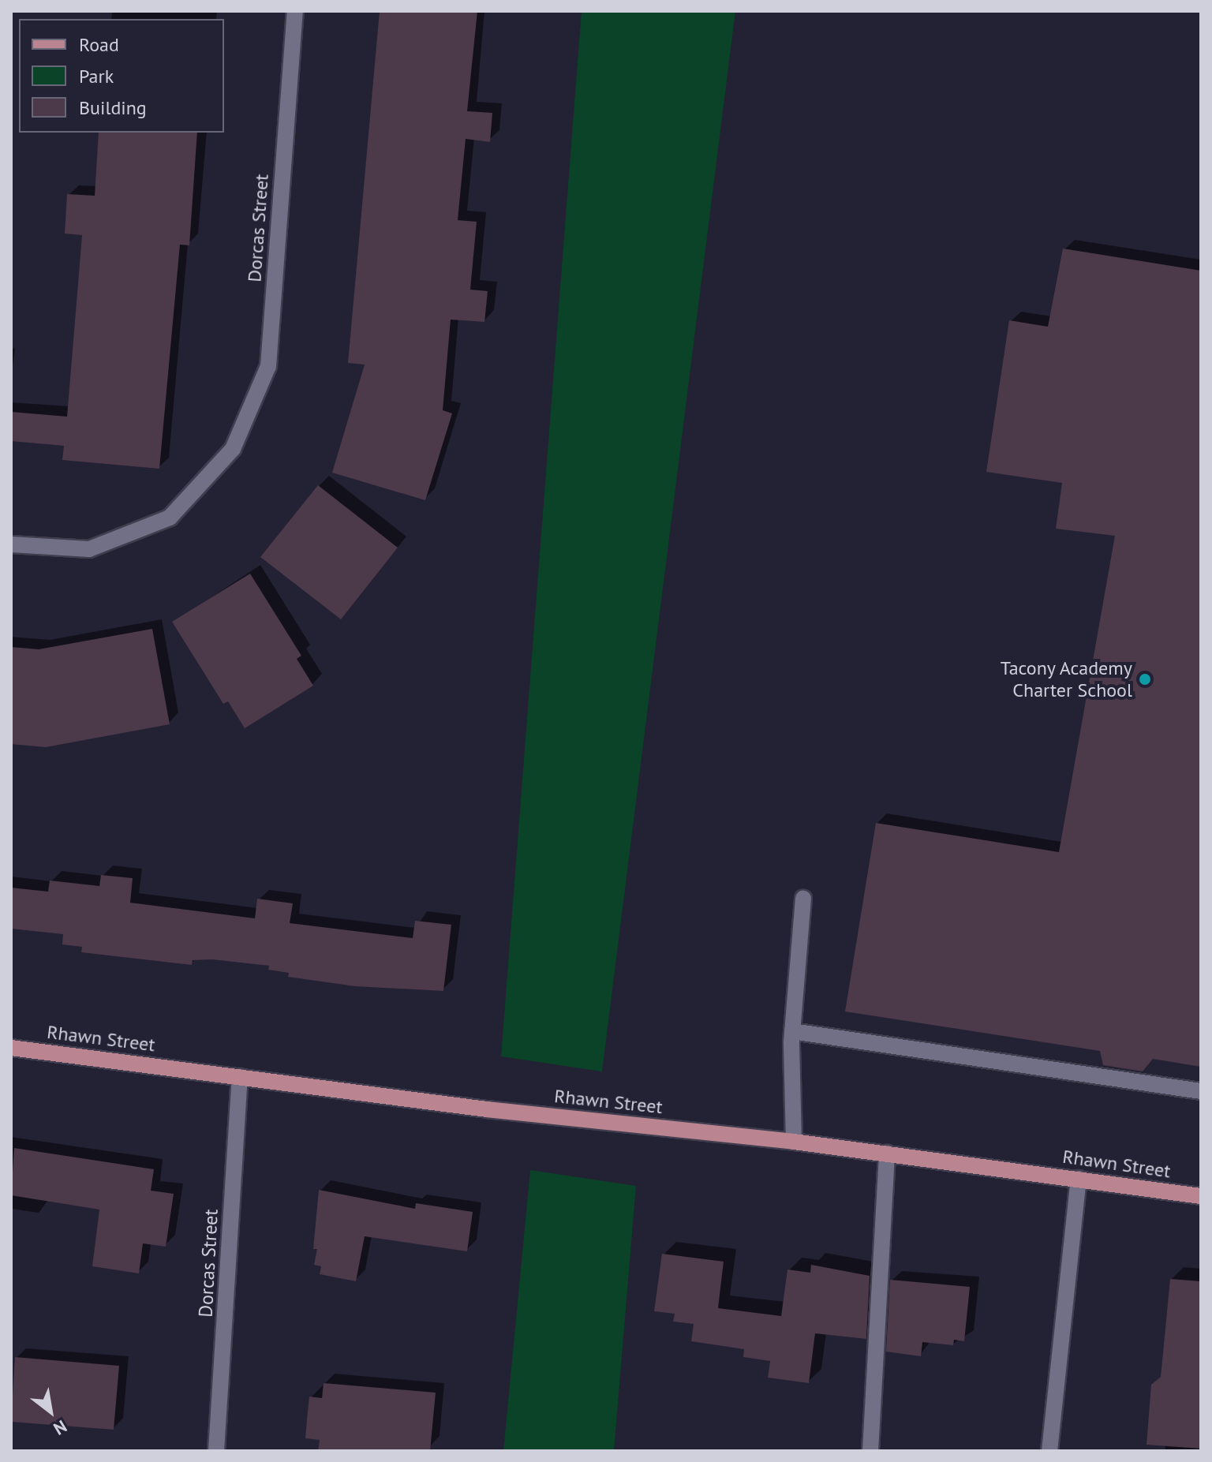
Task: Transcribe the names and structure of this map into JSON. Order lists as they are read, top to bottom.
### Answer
{
  "streets": {
    "main road": ["Rhawn Street"],
    "street": ["Dorcas Street"]
  },
  "crossings": [
    ["Dorcas Street", "Rhawn Street"]
  ],
  "places": ["Tacony Academy Charter School"],
  "legend": ["Road", "Park", "Building"],
  "north": "bottom right"
}
